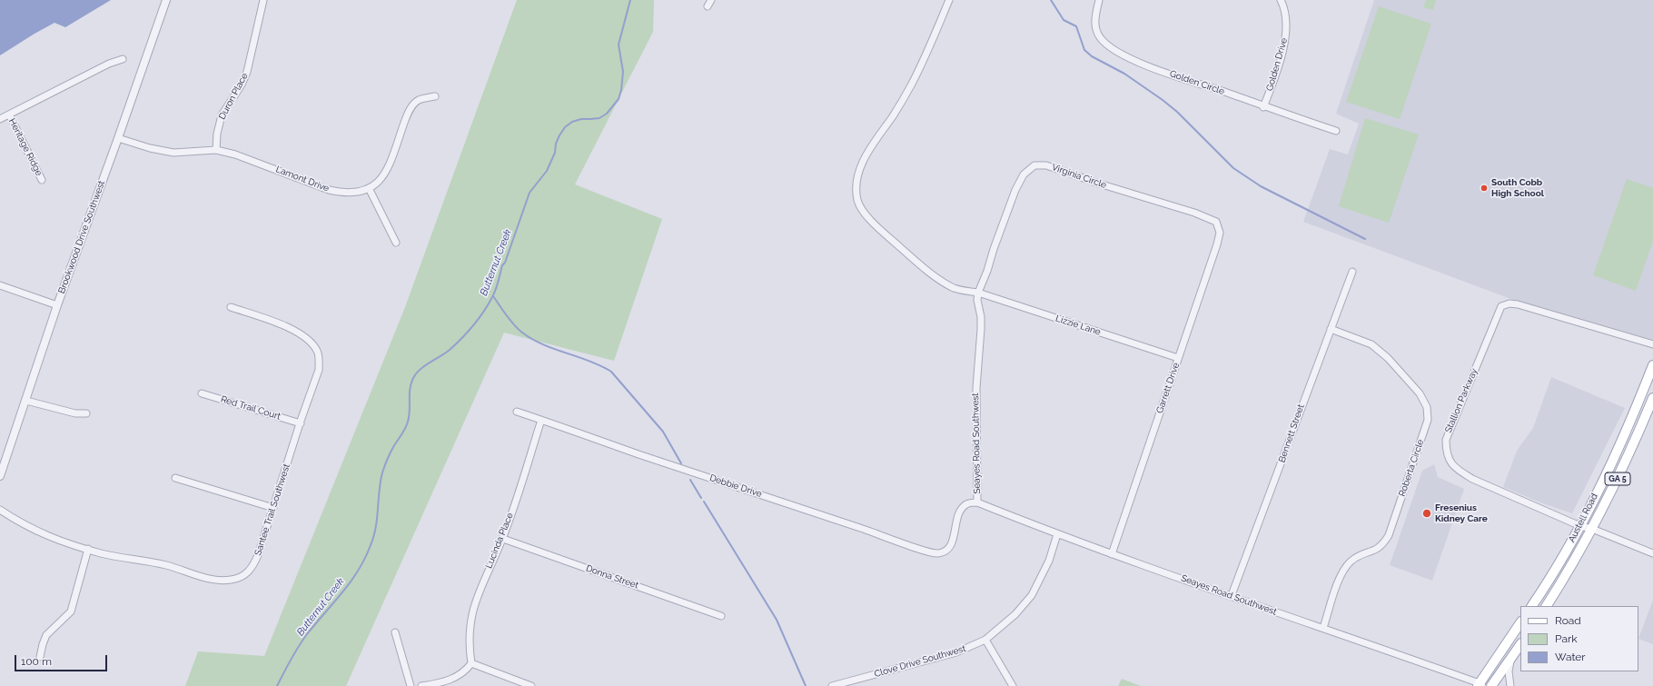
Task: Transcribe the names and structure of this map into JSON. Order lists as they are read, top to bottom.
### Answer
{
  "streets": {
    "main road": ["GA 5", "Austell Road"],
    "street": [
      "Golden Drive",
      "Golden Circle",
      "Duron Place",
      "Heritage Ridge",
      "Virginia Circle",
      "Lamont Drive",
      "Brookwood Drive Southwest",
      "Lizzie Lane",
      "Garrett Drive",
      "Stallion Parkway",
      "Red Trail Court",
      "Bennett Street",
      "Seayes Road Southwest",
      "Roberta Circle",
      "Debbie Drive",
      "Santee Trail Southwest",
      "Lucinda Place",
      "Donna Street",
      "Clove Drive Southwest"
    ]
  },
  "crossings": [
    ["Golden Drive", "Golden Circle"],
    ["Duron Place", "Lamont Drive"],
    ["Virginia Circle", "Lizzie Lane"],
    ["Virginia Circle", "Garrett Drive"],
    ["Virginia Circle", "Seayes Road Southwest"],
    ["Lamont Drive", "Brookwood Drive Southwest"],
    ["Lizzie Lane", "Garrett Drive"],
    ["Lizzie Lane", "Seayes Road Southwest"],
    ["Garrett Drive", "Seayes Road Southwest"],
    ["Stallion Parkway", "Austell Road"],
    ["Red Trail Court", "Santee Trail Southwest"],
    ["Bennett Street", "Seayes Road Southwest"],
    ["Bennett Street", "Roberta Circle"],
    ["Seayes Road Southwest", "Roberta Circle"],
    ["Seayes Road Southwest", "Debbie Drive"],
    ["Seayes Road Southwest", "Clove Drive Southwest"],
    ["Debbie Drive", "Lucinda Place"],
    ["Lucinda Place", "Donna Street"]
  ],
  "water": ["Butternut Creek"],
  "places": ["South Cobb High School", "Fresenius Kidney Care"],
  "legend": ["Road", "Park", "Water"],
  "scale_bar": "100 m"
}
